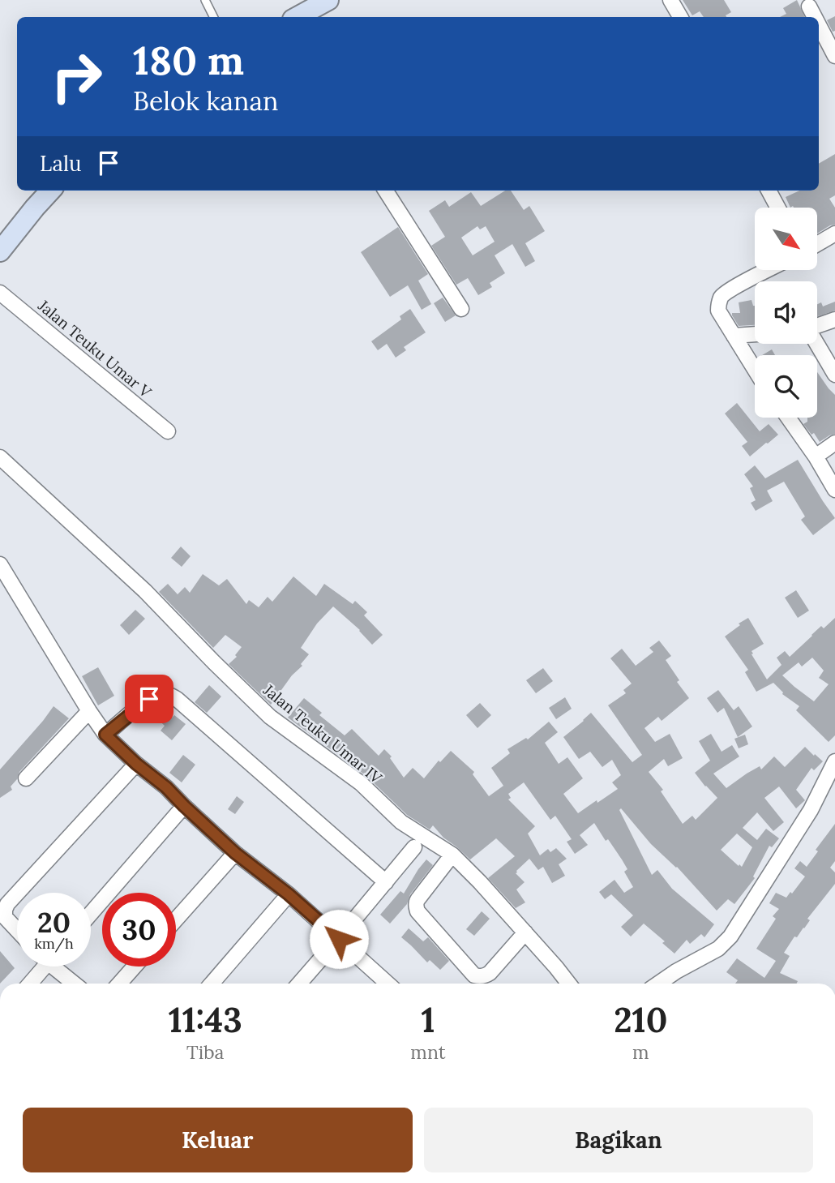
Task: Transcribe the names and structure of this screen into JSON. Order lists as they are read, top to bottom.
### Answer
{
  "streets": {
    "street": ["Jalan Teuku Umar V", "Jalan Teuku Umar IV"]
  },
  "north": "bottom right",
  "page": {
    "turn": ["180 m", "Belok kanan"],
    "then": "Lalu",
    "speed": "20 km/h",
    "limit": "30",
    "eta": [
      "11:43",
      "Tiba",
      "1",
      "mnt",
      "210",
      "m"
    ],
    "buttons": ["Keluar", "Bagikan"]
  }
}
